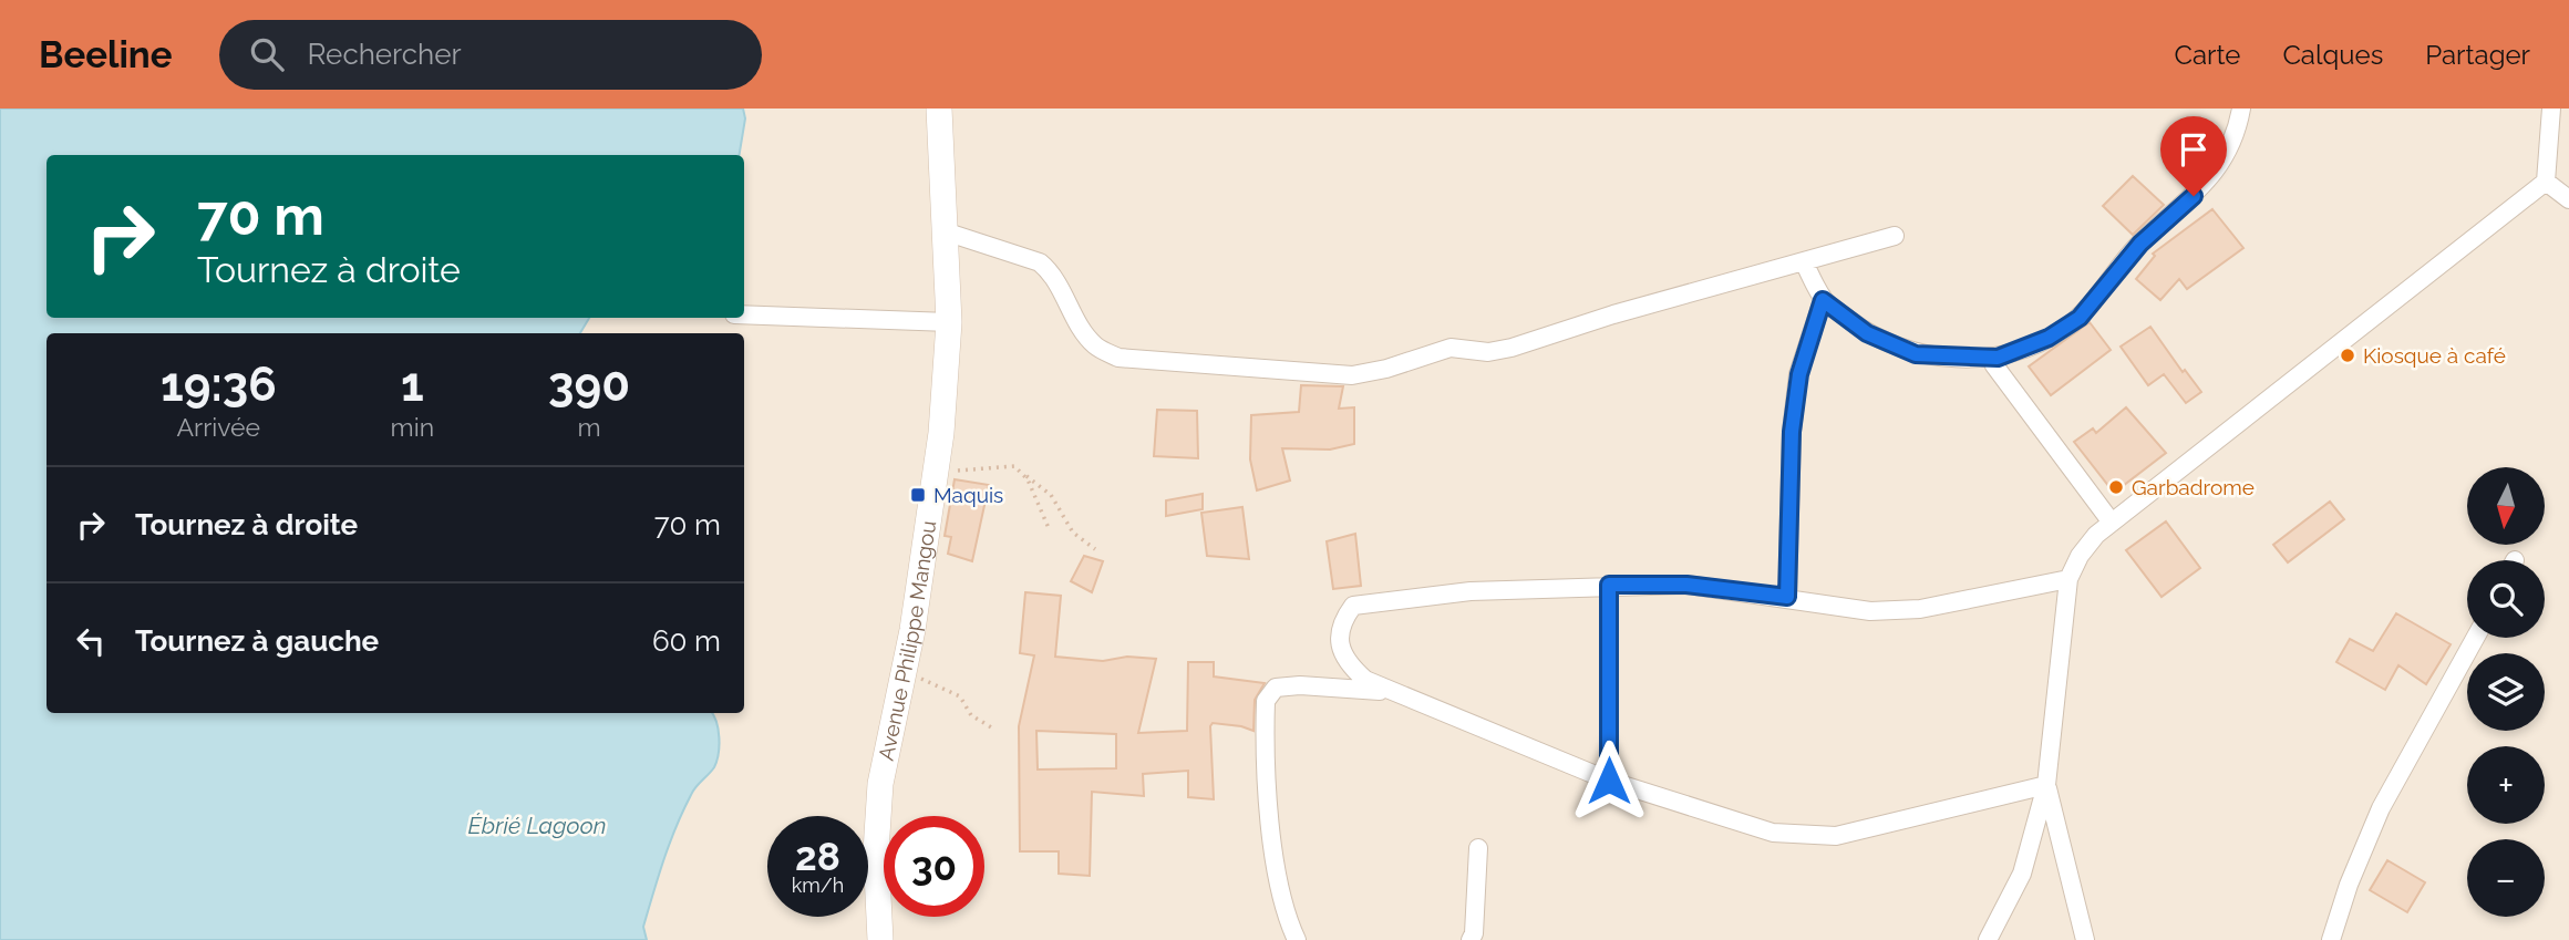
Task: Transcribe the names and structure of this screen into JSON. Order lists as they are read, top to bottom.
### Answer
{
  "streets": {
    "street": ["Avenue Philippe Mangou"]
  },
  "water": ["Ébrié Lagoon"],
  "places": {
    "other": ["Kiosque à café", "Garbadrome"],
    "transit": ["Maquis"]
  },
  "north": "bottom",
  "page": {
    "header": "Beeline",
    "search": "Rechercher",
    "nav": ["Carte", "Calques", "Partager"],
    "turn": ["70 m", "Tournez à droite"],
    "eta": [
      "19:36",
      "Arrivée",
      "1",
      "min",
      "390",
      "m"
    ],
    "list": [
      {
        "name": "Tournez à droite",
        "value": "70 m"
      },
      {
        "name": "Tournez à gauche",
        "value": "60 m"
      }
    ],
    "map_buttons": ["+", "−"],
    "speed": "28 km/h",
    "limit": "30"
  }
}
